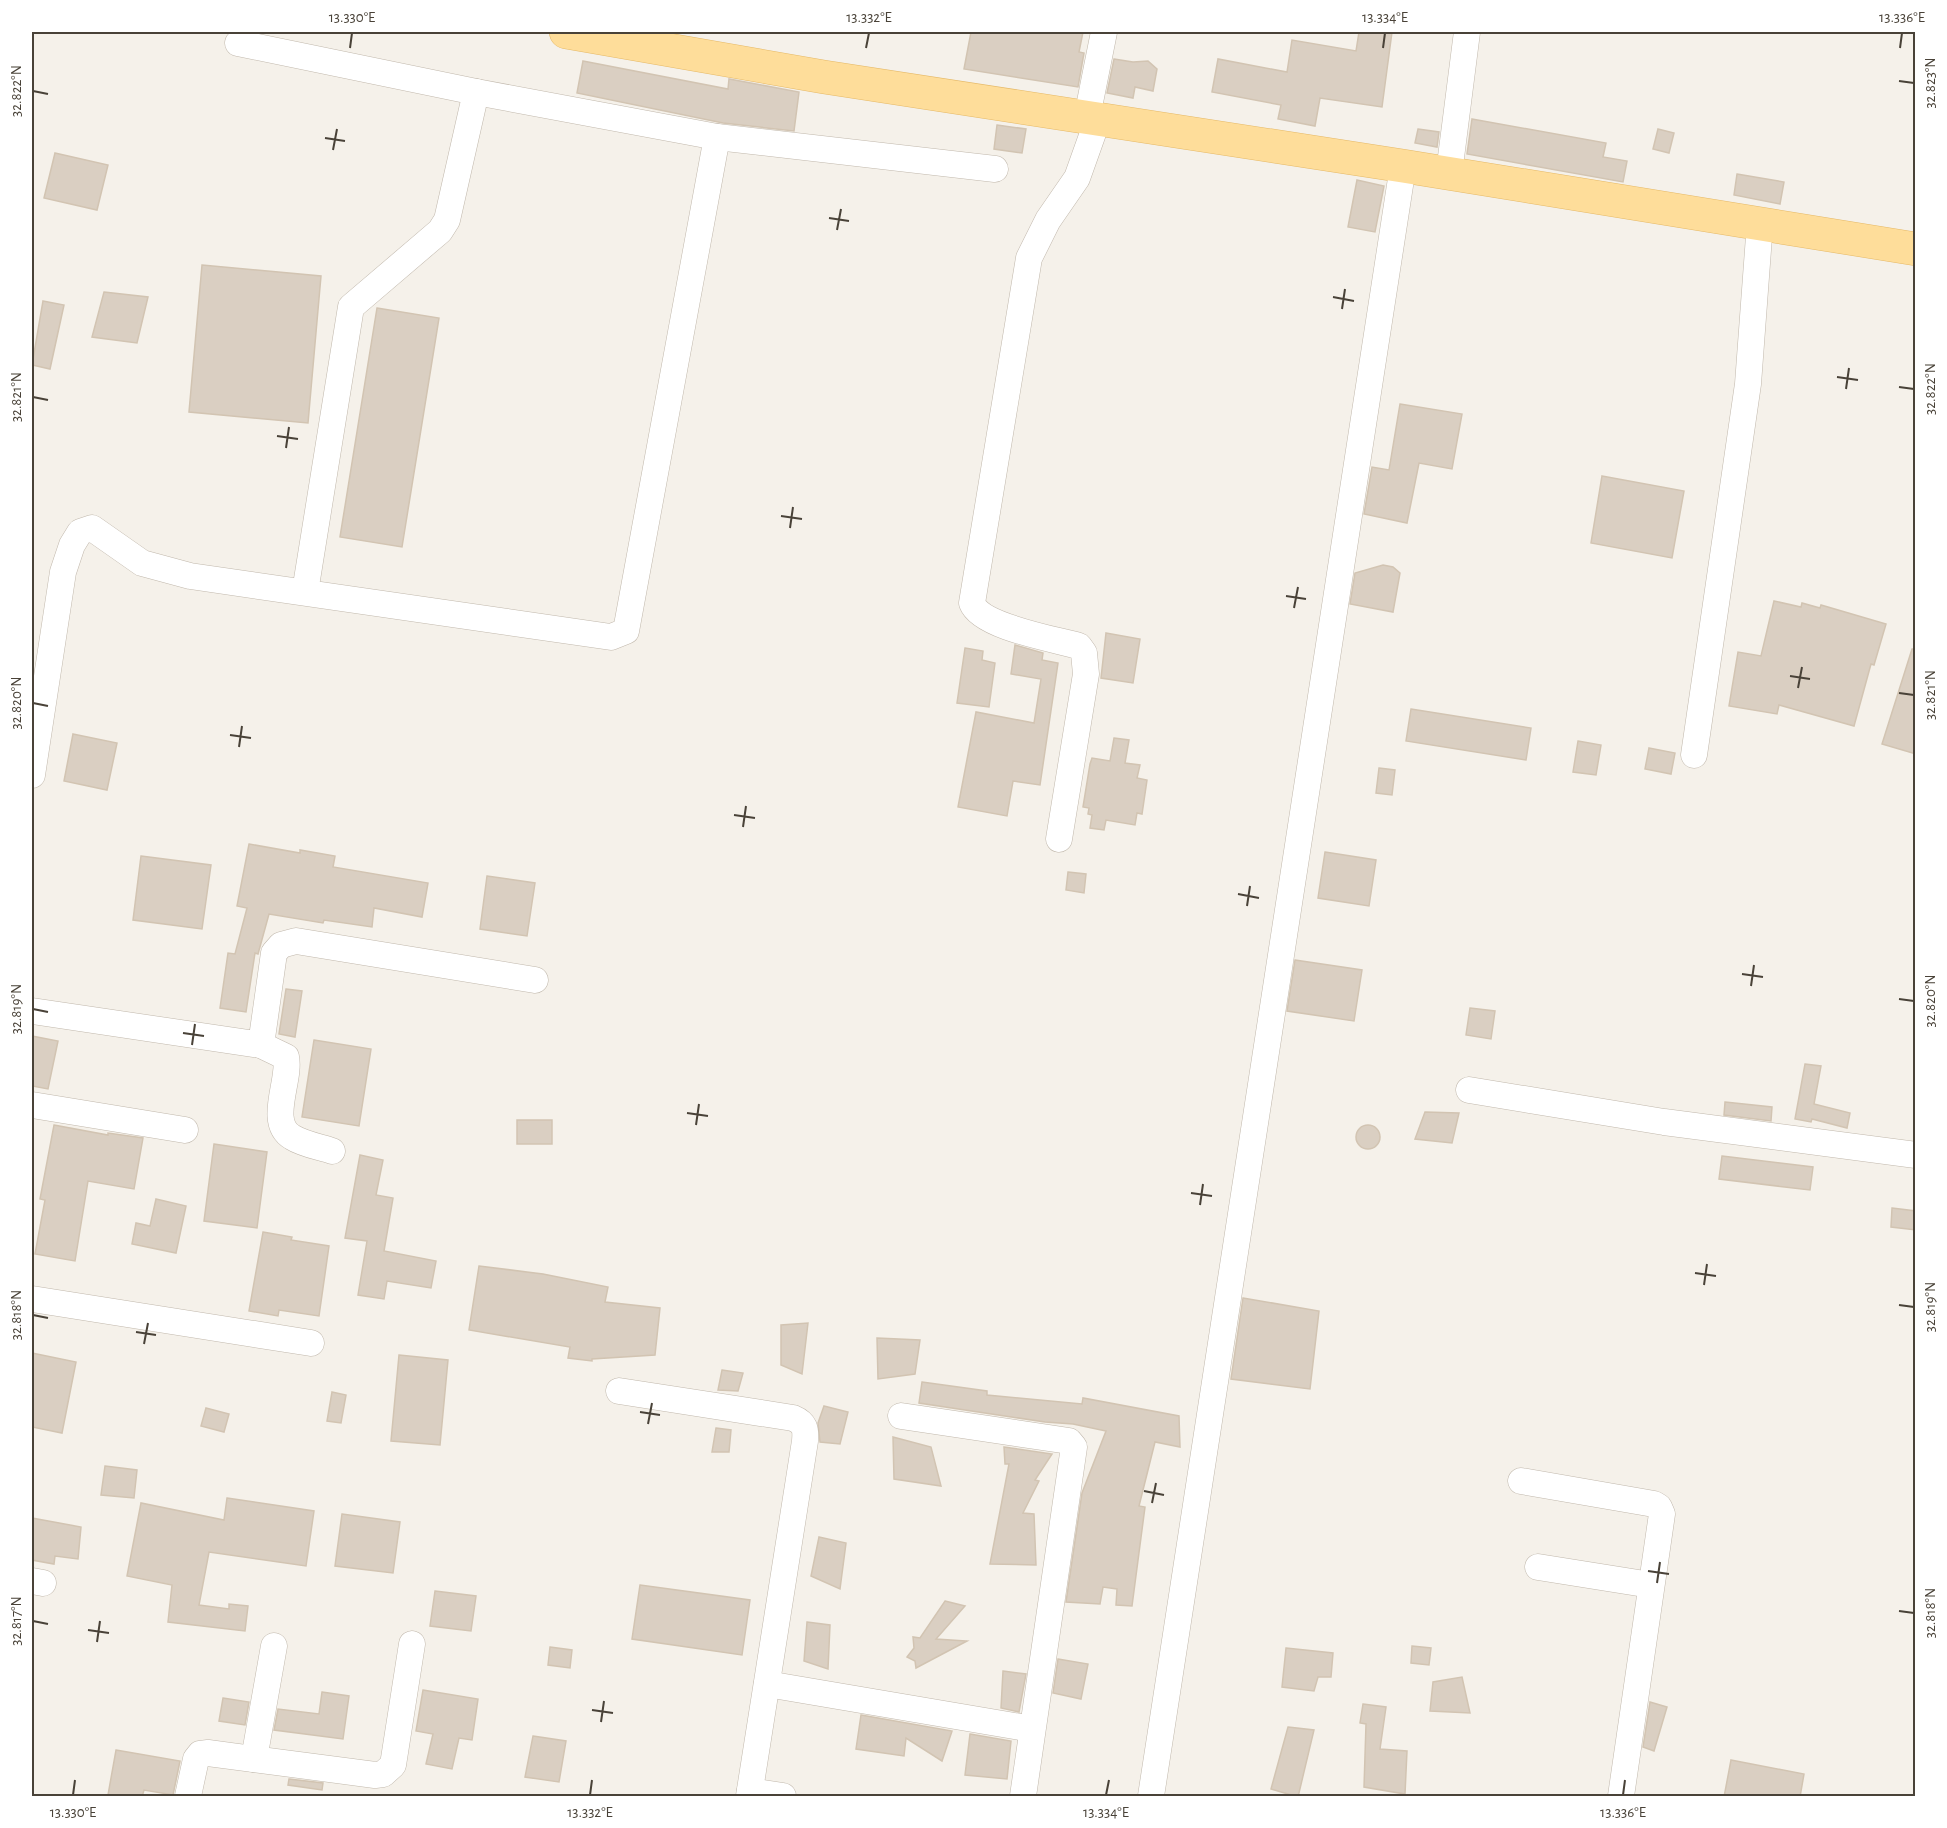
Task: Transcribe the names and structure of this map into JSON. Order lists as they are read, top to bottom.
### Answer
{
  "coordinates": [
    "13.330°E",
    "13.332°E",
    "13.334°E",
    "13.336°E",
    "32.823°N",
    "32.822°N",
    "32.821°N",
    "32.820°N",
    "32.819°N",
    "32.818°N",
    "32.817°N"
  ]
}
